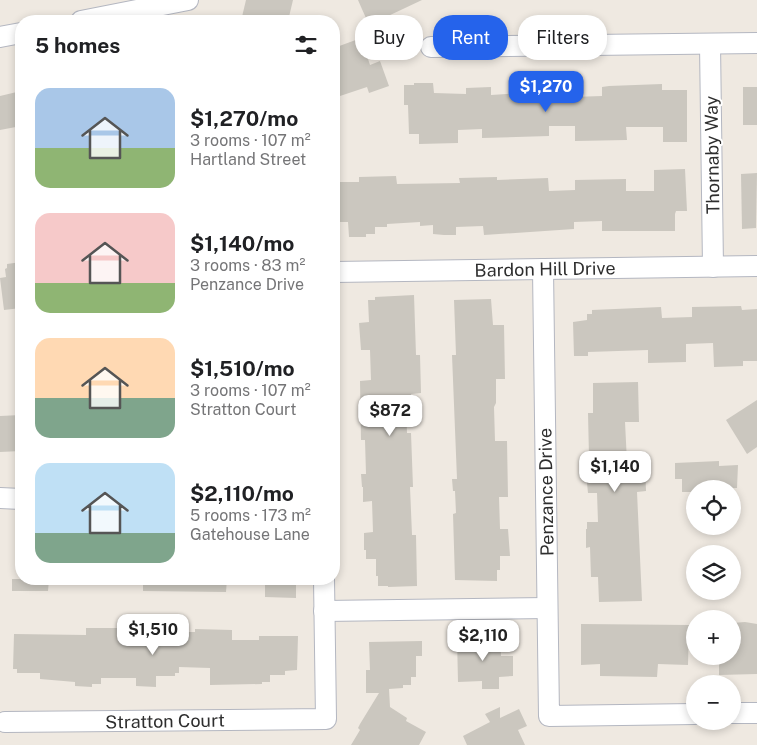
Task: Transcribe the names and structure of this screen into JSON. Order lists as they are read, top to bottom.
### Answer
{
  "streets": {
    "street": [
      "Thornaby Way",
      "Bardon Hill Drive",
      "Penzance Drive",
      "Stratton Court"
    ]
  },
  "crossings": [
    ["Thornaby Way", "Bardon Hill Drive"],
    ["Bardon Hill Drive", "Penzance Drive"]
  ],
  "page": {
    "chip": ["Buy", "Rent", "Filters"],
    "heading": "5 homes",
    "price": [
      "$1,270",
      "$872",
      "$1,140",
      "$1,510",
      "$2,110"
    ],
    "list": [
      {
        "name": "$1,270/mo",
        "note": "3 rooms · 107 m² · Hartland Street"
      },
      {
        "name": "$1,140/mo",
        "note": "3 rooms · 83 m² · Penzance Drive"
      },
      {
        "name": "$1,510/mo",
        "note": "3 rooms · 107 m² · Stratton Court"
      },
      {
        "name": "$2,110/mo",
        "note": "5 rooms · 173 m² · Gatehouse Lane"
      }
    ],
    "map_buttons": ["+", "−"]
  }
}
